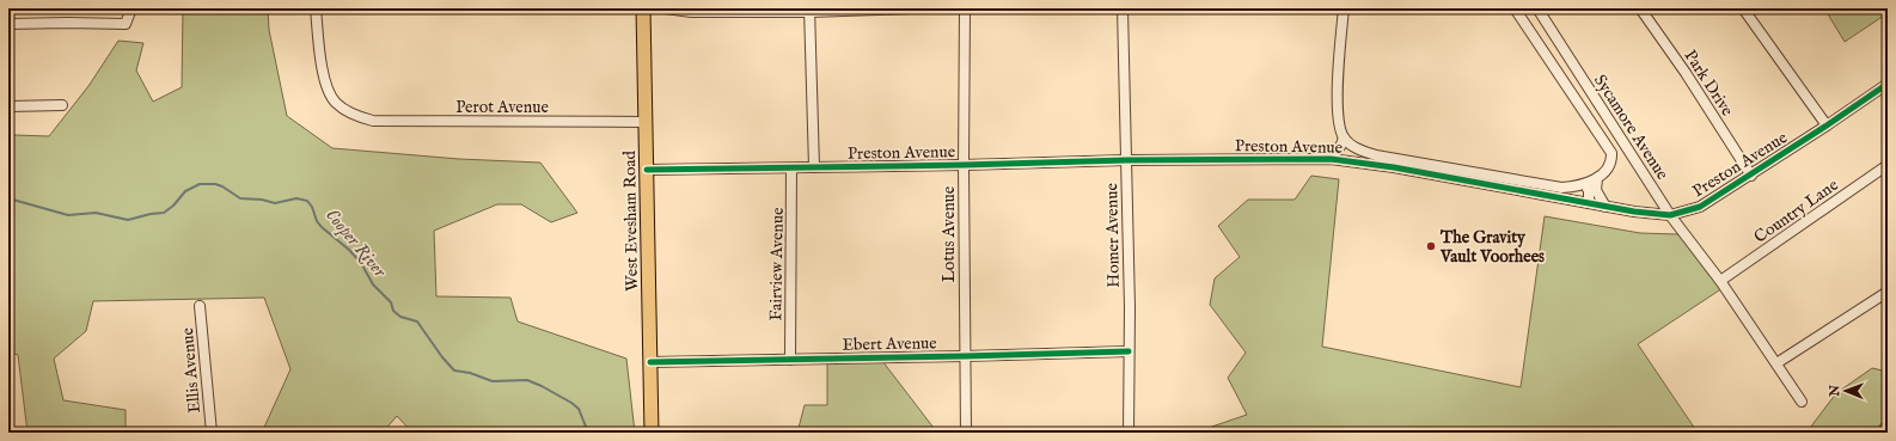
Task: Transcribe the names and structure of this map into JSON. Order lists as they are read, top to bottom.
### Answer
{
  "streets": {
    "main road": ["West Evesham Road"],
    "street": [
      "Park Drive",
      "Perot Avenue",
      "Sycamore Avenue",
      "Preston Avenue",
      "Country Lane",
      "Lotus Avenue",
      "Homer Avenue",
      "Fairview Avenue",
      "Ebert Avenue",
      "Ellis Avenue"
    ]
  },
  "crossings": [
    ["Park Drive", "Preston Avenue"],
    ["Perot Avenue", "West Evesham Road"],
    ["Sycamore Avenue", "Preston Avenue"],
    ["Sycamore Avenue", "Country Lane"],
    ["Preston Avenue", "West Evesham Road"],
    ["Preston Avenue", "Lotus Avenue"],
    ["Preston Avenue", "Homer Avenue"],
    ["Preston Avenue", "Fairview Avenue"],
    ["West Evesham Road", "Ebert Avenue"],
    ["Lotus Avenue", "Ebert Avenue"],
    ["Homer Avenue", "Ebert Avenue"],
    ["Fairview Avenue", "Ebert Avenue"]
  ],
  "water": ["Cooper River"],
  "places": ["The Gravity Vault Voorhees"],
  "north": "left"
}
